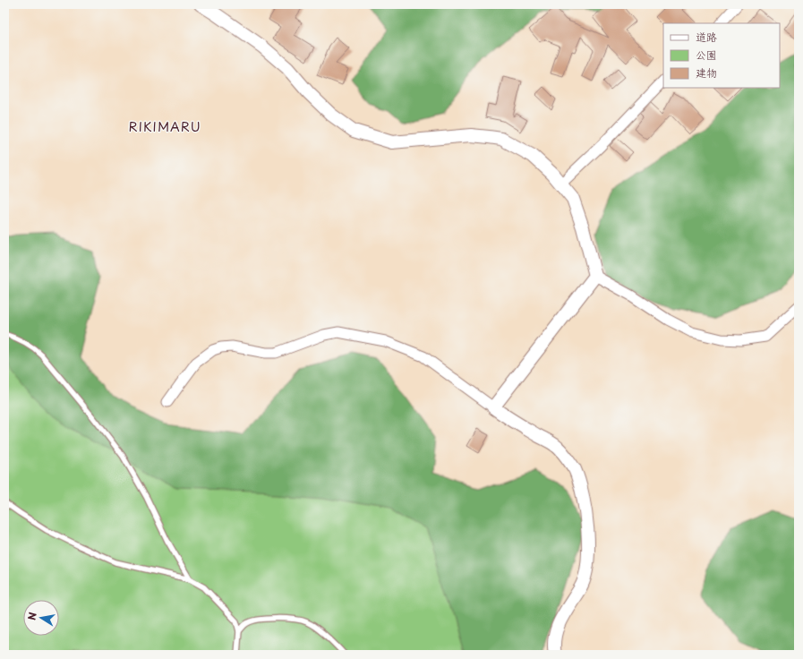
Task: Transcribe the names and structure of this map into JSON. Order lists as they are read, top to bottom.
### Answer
{
  "districts": ["RIKIMARU"],
  "legend": ["道路", "公園", "建物"],
  "north": "left"
}
